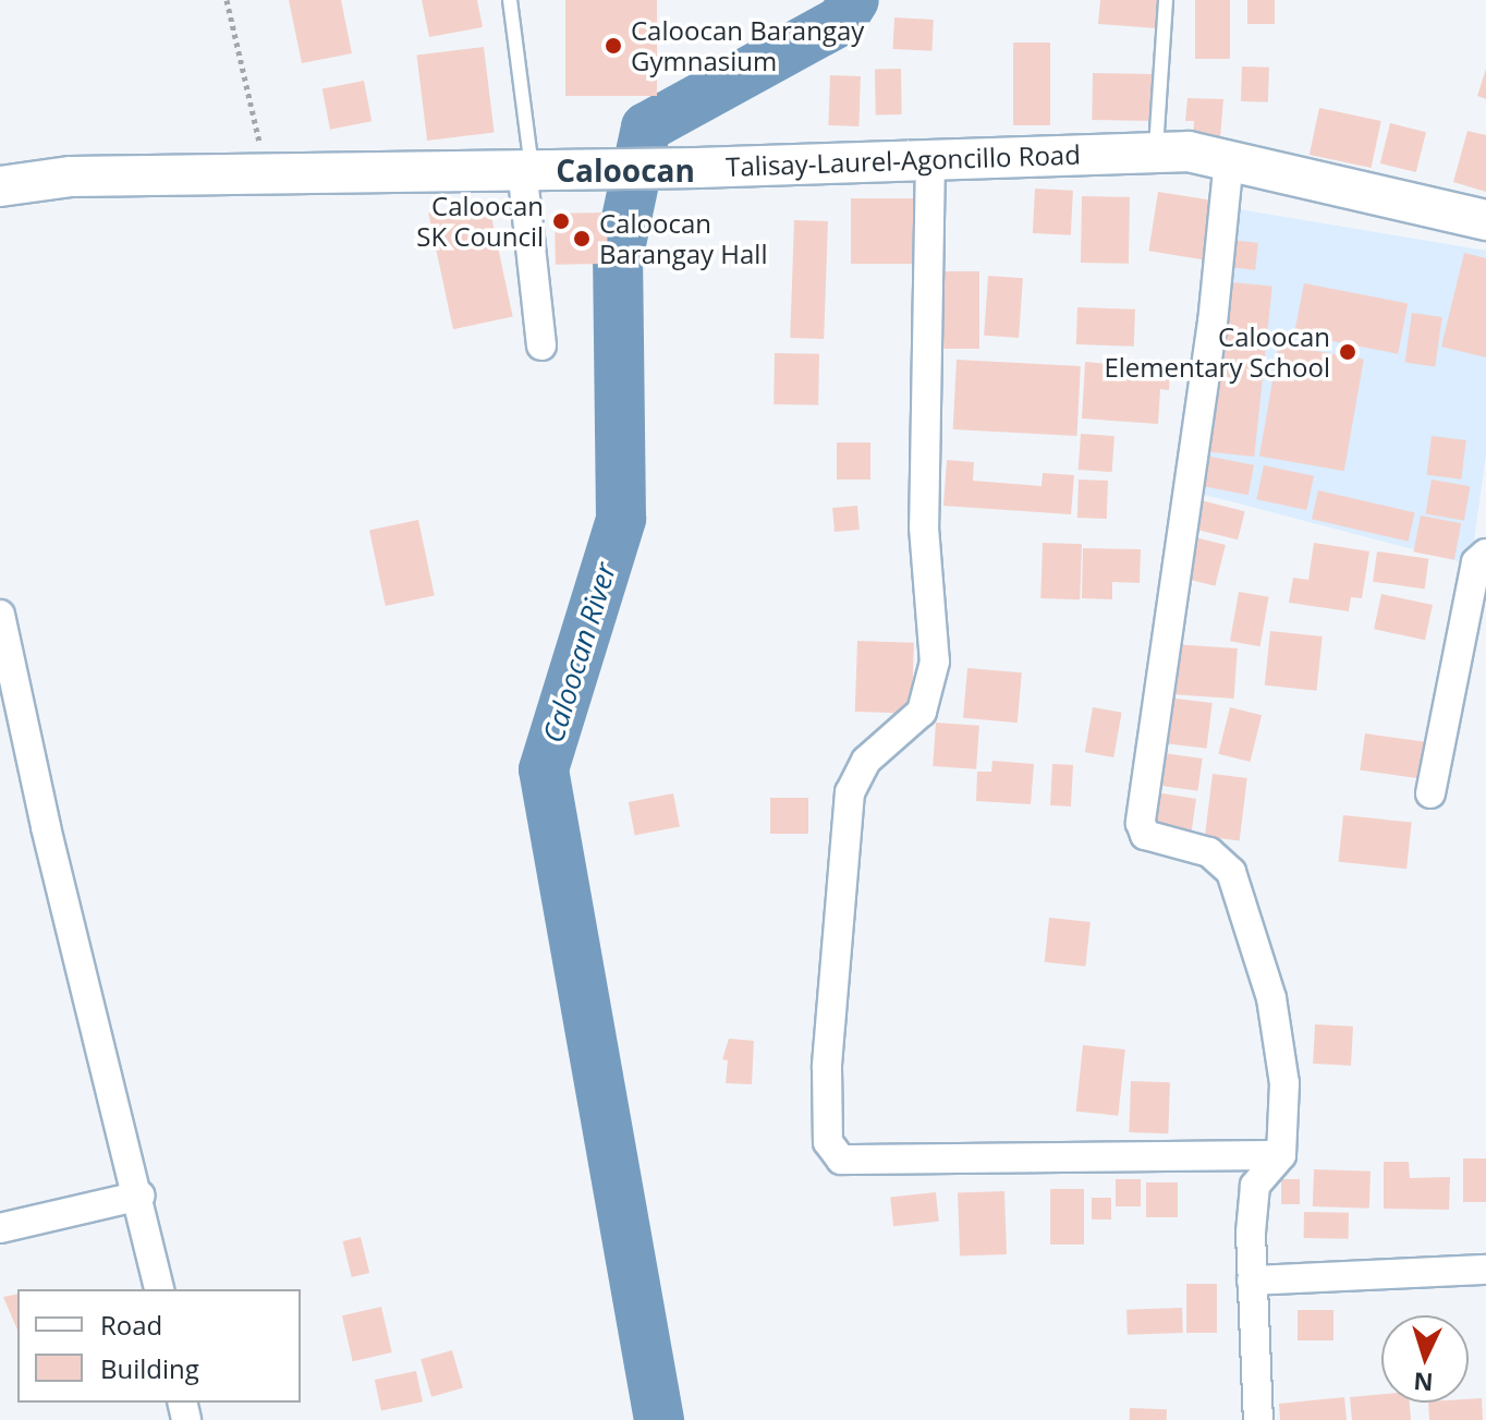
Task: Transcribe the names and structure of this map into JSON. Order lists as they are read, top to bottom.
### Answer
{
  "streets": {
    "main road": ["Talisay-Laurel-Agoncillo Road"]
  },
  "districts": ["Caloocan"],
  "water": ["Caloocan River"],
  "places": [
    "Caloocan Barangay Gymnasium",
    "Caloocan SK Council",
    "Caloocan Barangay Hall",
    "Caloocan Elementary School"
  ],
  "legend": ["Road", "Building"],
  "north": "bottom"
}
